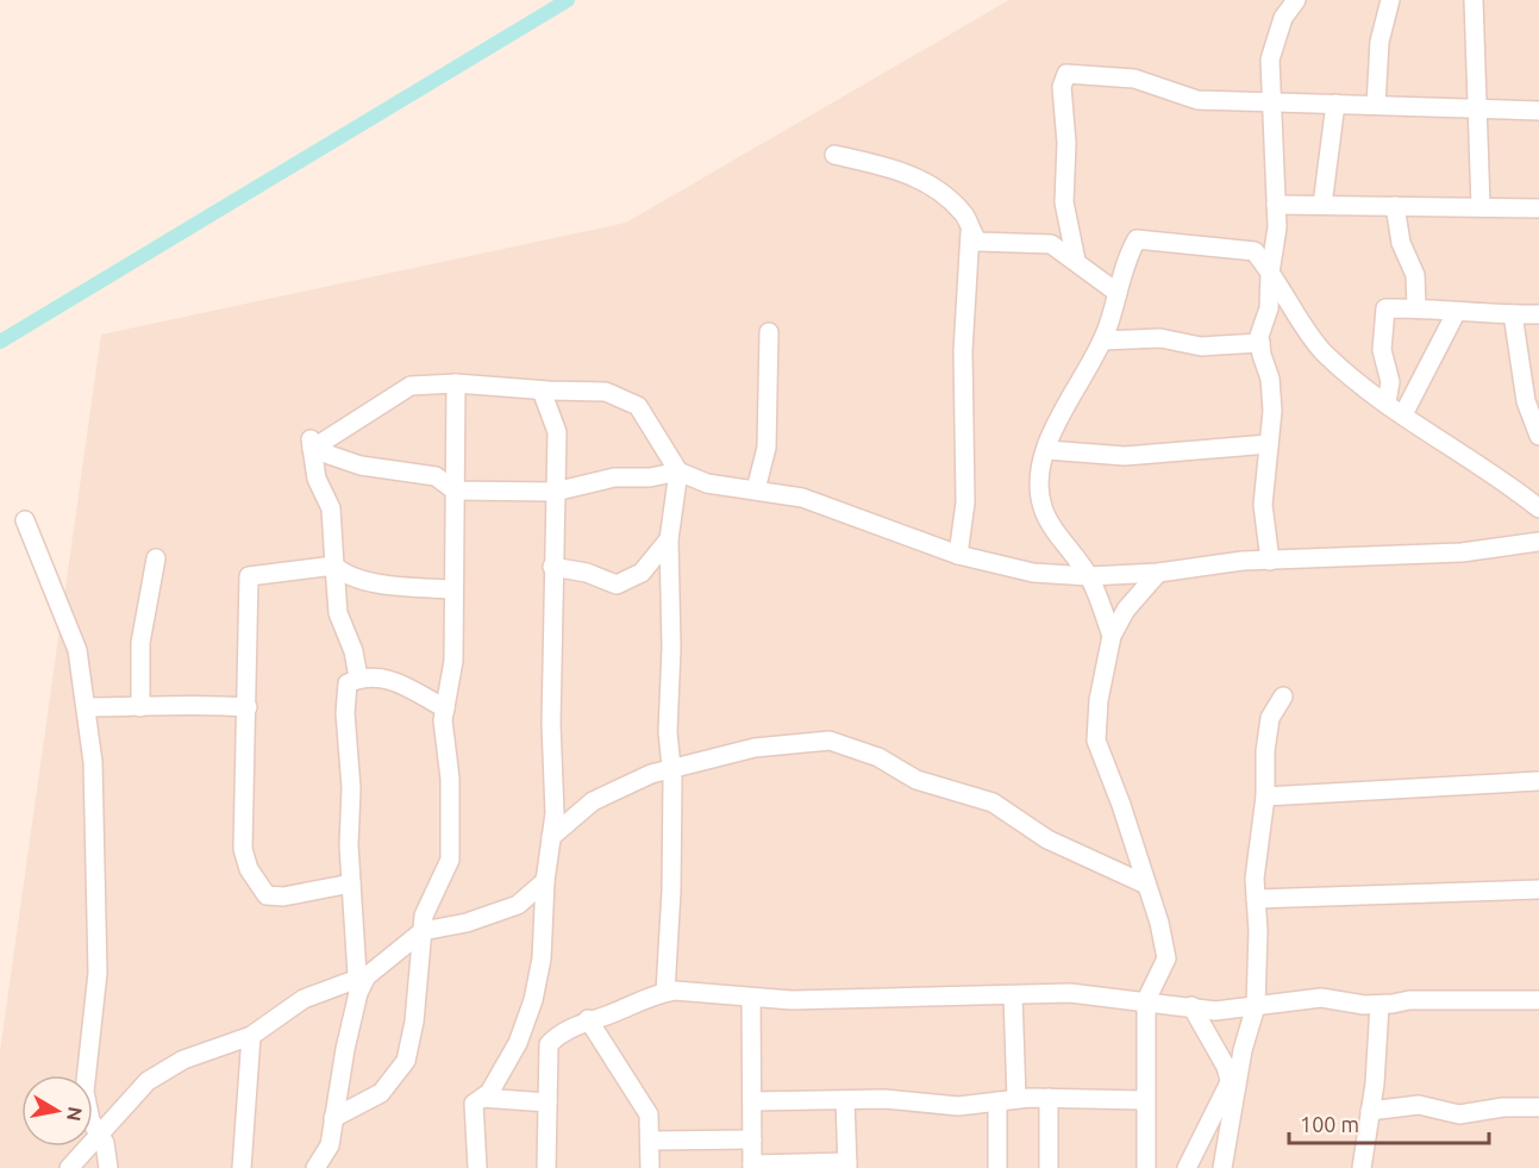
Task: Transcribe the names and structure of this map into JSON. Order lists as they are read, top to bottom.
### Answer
{
  "scale_bar": "100 m",
  "north": "right"
}
